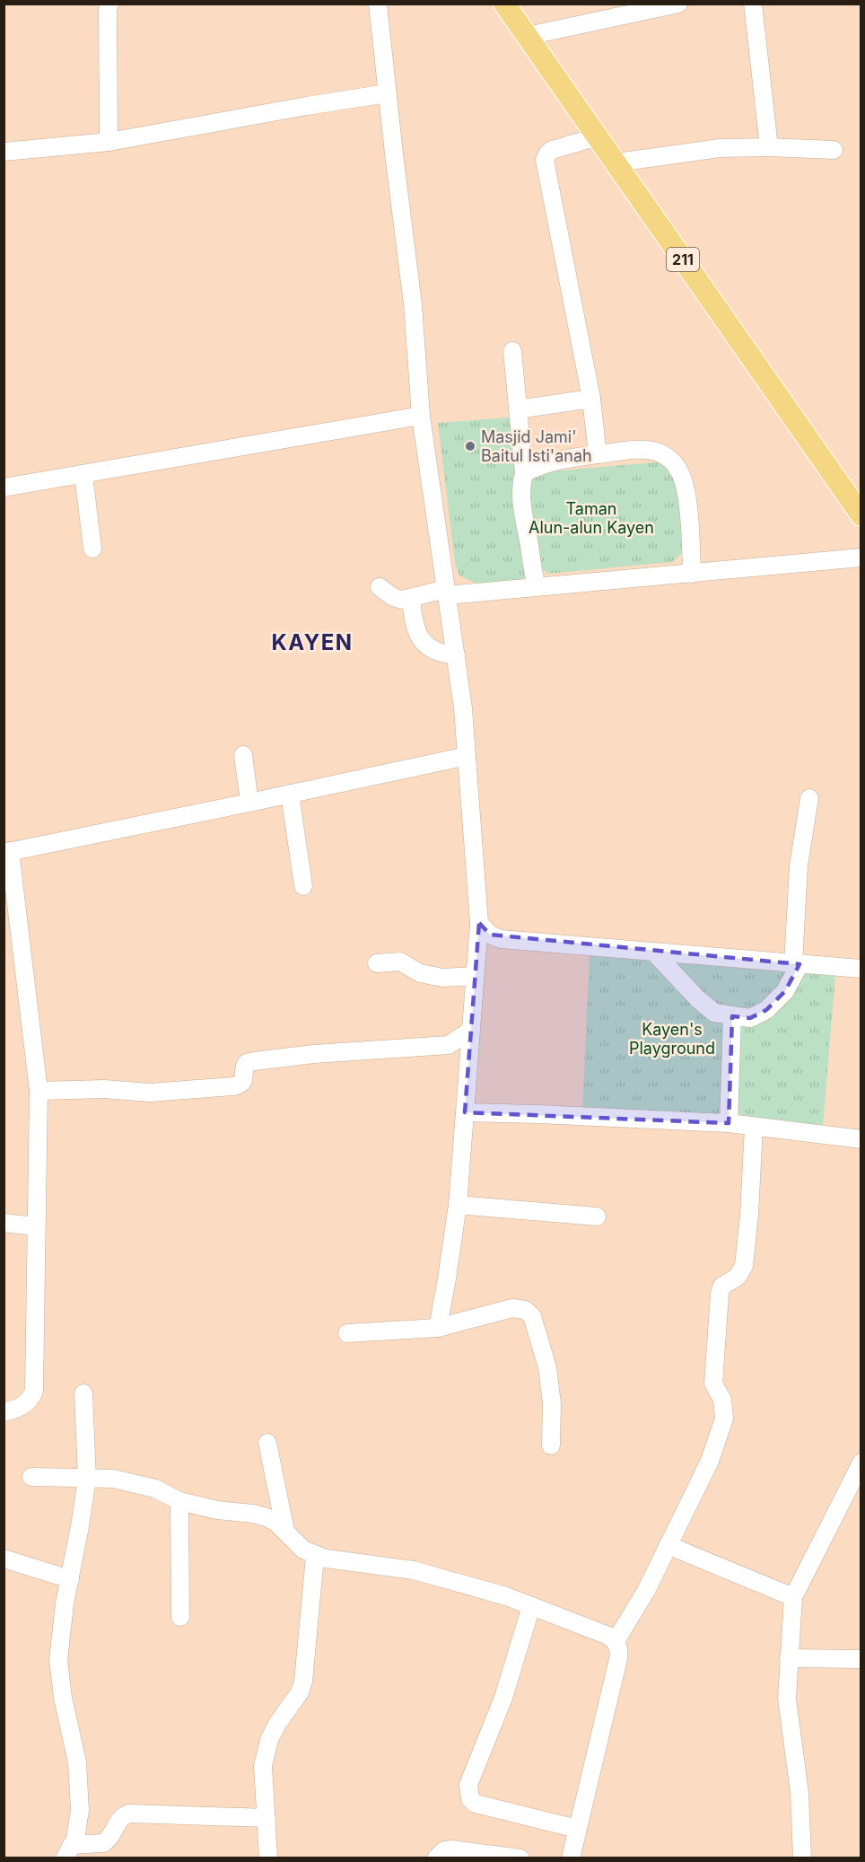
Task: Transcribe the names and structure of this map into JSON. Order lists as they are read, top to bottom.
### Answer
{
  "streets": {
    "main road": ["211"]
  },
  "districts": ["KAYEN"],
  "parks": ["Taman Alun-alun Kayen", "Kayen's Playground"],
  "places": ["Masjid Jami' Baitul Isti'anah"]
}
